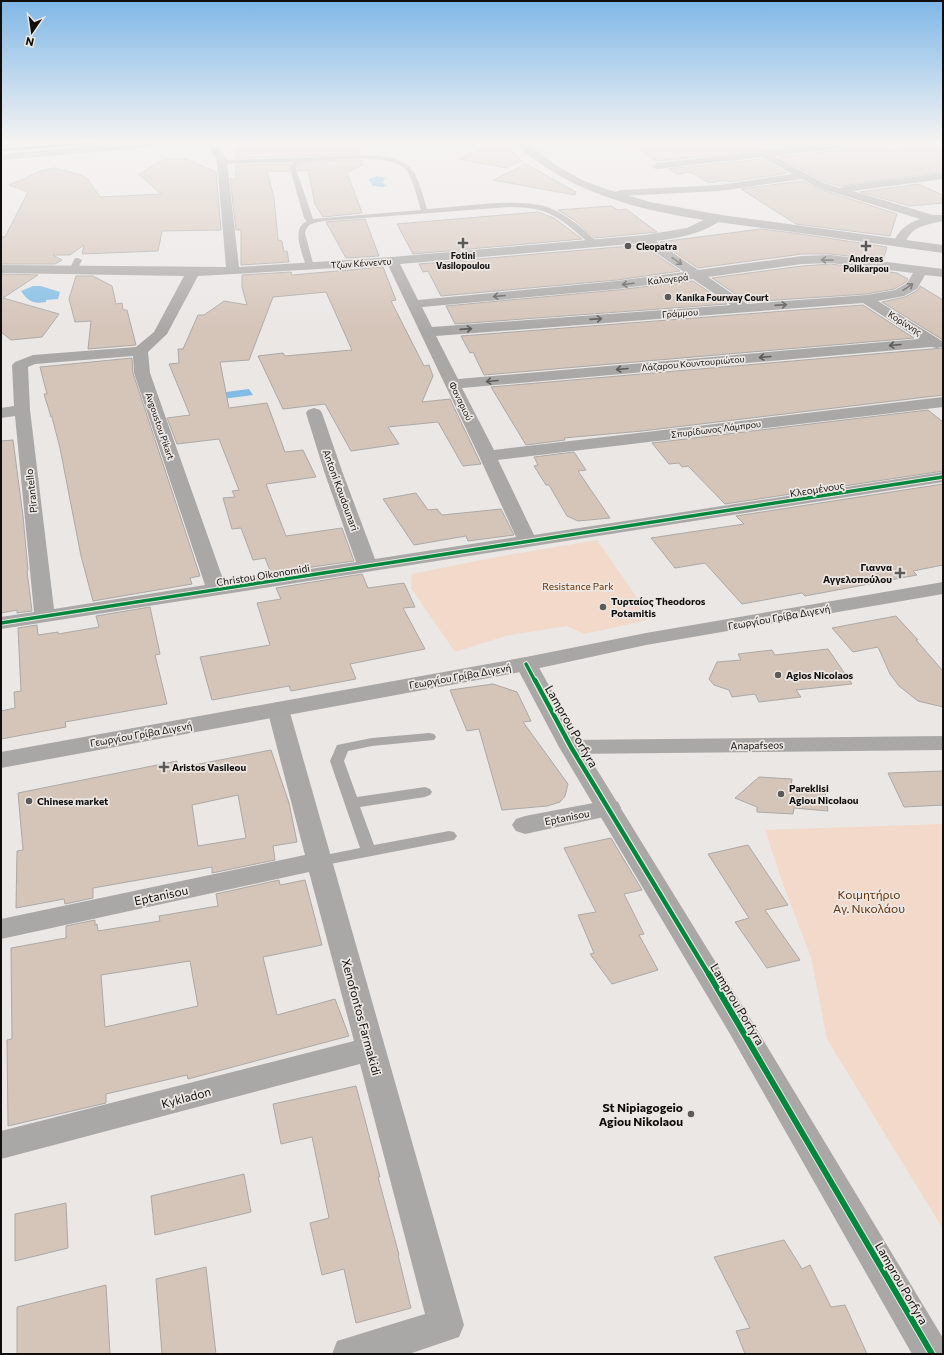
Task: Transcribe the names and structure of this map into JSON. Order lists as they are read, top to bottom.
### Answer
{
  "streets": {
    "main road": ["Γεωργίου Γρίβα Διγενή"],
    "street": [
      "Τζων Κέννεντυ",
      "Καλογερά",
      "Γράμμου",
      "Κορίννης",
      "Λάζαρου Κουντουριώτου",
      "Φαναριού",
      "Avgoustou Pikart",
      "Σπυρίδωνος Λάμπρου",
      "Κλεομένους",
      "Antoni Koudounari",
      "Pirantello",
      "Christou Oikonomidi",
      "Lamprou Porfyra",
      "Anapafseos",
      "Eptanisou",
      "Xenofontos Farmakidi",
      "Kykladon"
    ]
  },
  "crossings": [
    ["Τζων Κέννεντυ", "Φαναριού"],
    ["Καλογερά", "Γράμμου"],
    ["Καλογερά", "Φαναριού"],
    ["Γράμμου", "Κορίννης"],
    ["Γράμμου", "Φαναριού"],
    ["Κορίννης", "Λάζαρου Κουντουριώτου"],
    ["Λάζαρου Κουντουριώτου", "Φαναριού"],
    ["Φαναριού", "Σπυρίδωνος Λάμπρου"],
    ["Φαναριού", "Κλεομένους"],
    ["Φαναριού", "Christou Oikonomidi"],
    ["Avgoustou Pikart", "Pirantello"],
    ["Avgoustou Pikart", "Christou Oikonomidi"],
    ["Κλεομένους", "Christou Oikonomidi"],
    ["Antoni Koudounari", "Christou Oikonomidi"],
    ["Pirantello", "Christou Oikonomidi"],
    ["Γεωργίου Γρίβα Διγενή", "Lamprou Porfyra"],
    ["Γεωργίου Γρίβα Διγενή", "Xenofontos Farmakidi"],
    ["Lamprou Porfyra", "Anapafseos"],
    ["Lamprou Porfyra", "Eptanisou"],
    ["Eptanisou", "Xenofontos Farmakidi"],
    ["Xenofontos Farmakidi", "Kykladon"]
  ],
  "one_way": ["Καλογερά", "Γράμμου", "Λάζαρου Κουντουριώτου"],
  "parks": ["Resistance Park", "Κοιμητήριο Αγ. Νικολάου"],
  "places": {
    "health": [
      "Fotini Vasilopoulou",
      "Andreas Polikarpou",
      "Γιαννα Αγγελοπούλου",
      "Aristos Vasileou"
    ],
    "other": [
      "Cleopatra",
      "Kanika Fourway Court",
      "Τυρταίος Theodoros Potamitis",
      "Agios Nicolaos",
      "Pareklisi Agiou Nicolaou",
      "Chinese market",
      "St Nipiagogeio Agiou Nikolaou"
    ]
  },
  "north": "bottom"
}
